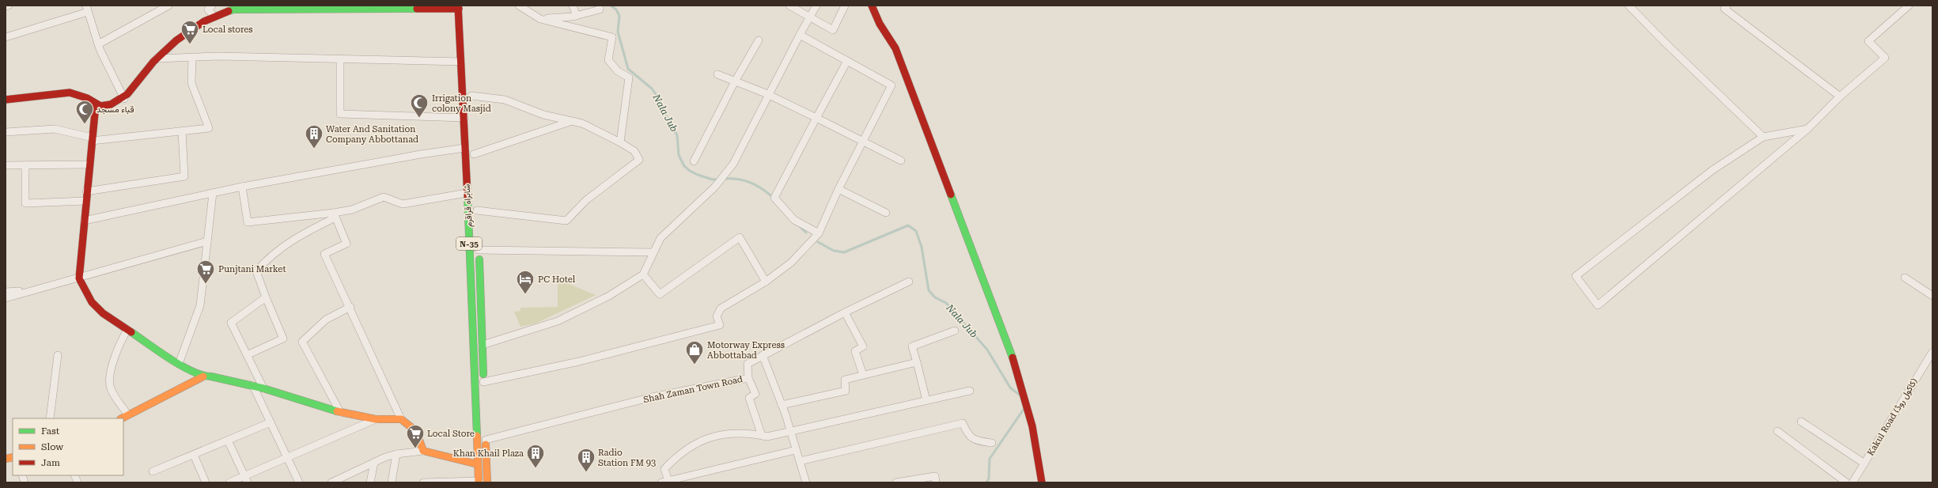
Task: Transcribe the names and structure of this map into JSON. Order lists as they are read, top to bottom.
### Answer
{
  "streets": {
    "main road": ["شاہراہ قراقرم", "N-35"],
    "street": ["Shah Zaman Town Road", "Kakul Road (کاکول روڈ)"]
  },
  "water": ["Nala Jub"],
  "places": {
    "supermarket": ["Local stores", "Punjtani Market", "Local Store"],
    "mosque": ["Irrigation colony Masjid", "قباء مسجد"],
    "building": ["Water And Sanitation Company Abbottanad", "Khan Khail Plaza", "Radio Station FM 93"],
    "hotel": ["PC Hotel"],
    "shop": ["Motorway Express Abbottabad"]
  },
  "legend": ["Fast", "Slow", "Jam"]
}
